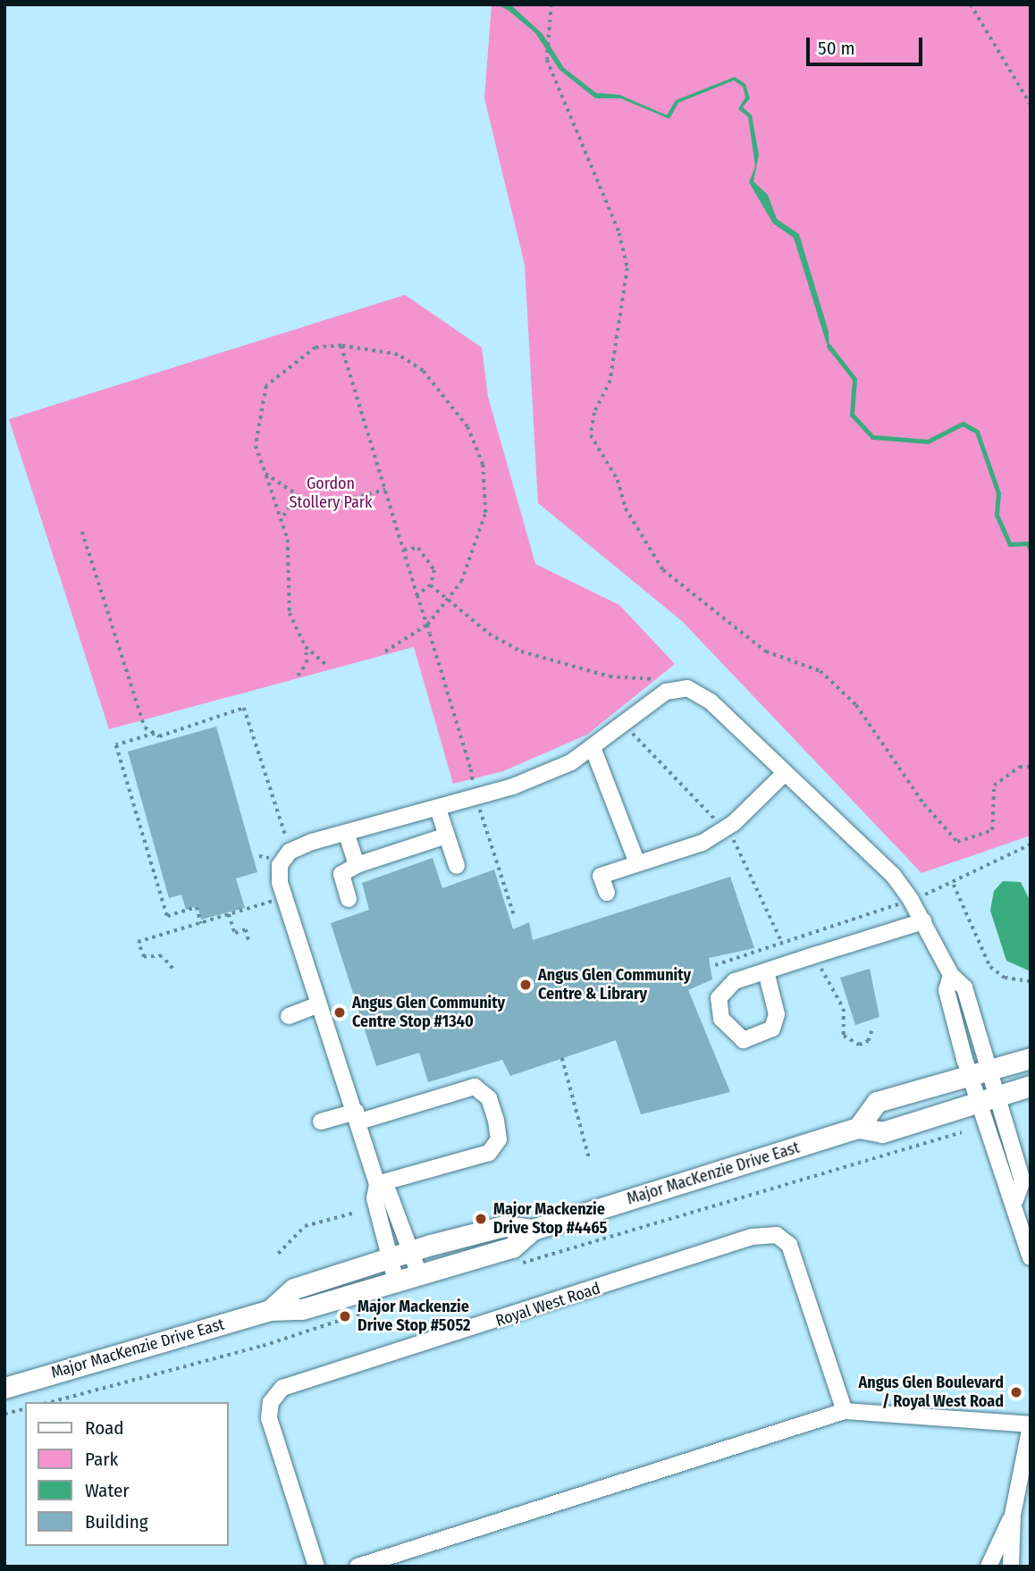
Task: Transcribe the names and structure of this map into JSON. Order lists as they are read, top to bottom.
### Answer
{
  "streets": {
    "main road": ["Major MacKenzie Drive East"],
    "street": ["Royal West Road"]
  },
  "parks": ["Gordon Stollery Park"],
  "places": [
    "Angus Glen Community Centre & Library",
    "Angus Glen Community Centre Stop #1340",
    "Major Mackenzie Drive Stop #4465",
    "Major Mackenzie Drive Stop #5052",
    "Angus Glen Boulevard / Royal West Road"
  ],
  "legend": [
    "Road",
    "Park",
    "Water",
    "Building"
  ],
  "scale_bar": "50 m"
}
